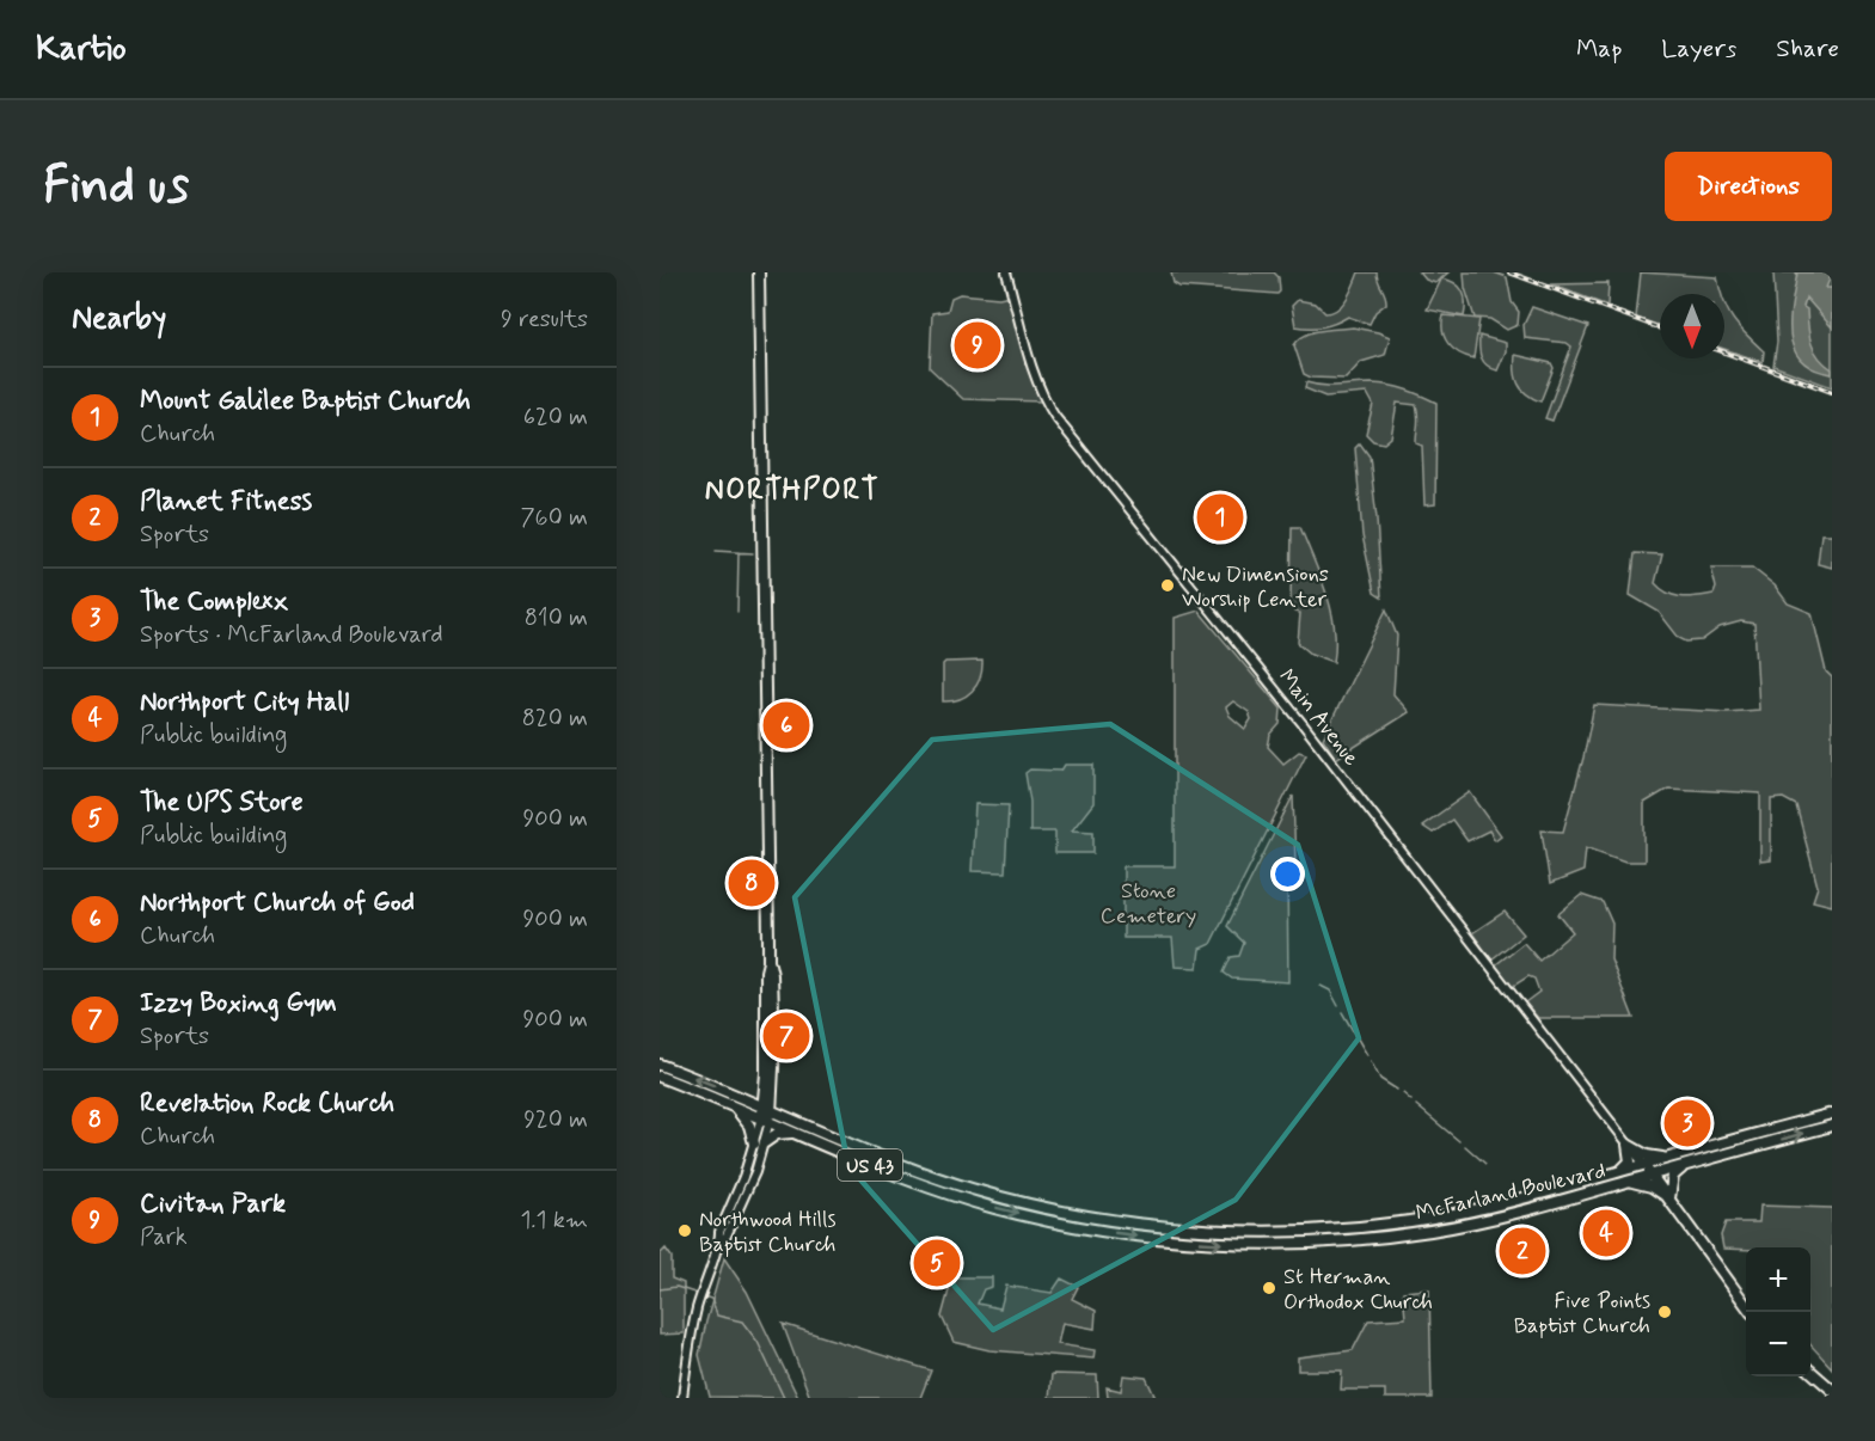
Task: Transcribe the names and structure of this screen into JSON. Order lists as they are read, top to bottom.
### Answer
{
  "streets": {
    "highway": ["US 43", "McFarland Boulevard"],
    "main road": ["Main Avenue"]
  },
  "crossings": [
    ["Main Avenue", "McFarland Boulevard"]
  ],
  "districts": ["NORTHPORT"],
  "parks": ["Stone Cemetery"],
  "places": [
    "New Dimensions Worship Center",
    "Northwood Hills Baptist Church",
    "St Herman Orthodox Church",
    "Five Points Baptist Church"
  ],
  "north": "bottom",
  "page": {
    "header": "Kartio",
    "nav": ["Map", "Layers", "Share"],
    "buttons": "Directions",
    "title": "Find us",
    "heading": ["Nearby", "9 results"],
    "pins": [
      "9",
      "1",
      "6",
      "8",
      "7",
      "3",
      "4",
      "2",
      "5"
    ],
    "list": [
      {
        "mark": "1",
        "name": "Mount Galilee Baptist Church",
        "note": "Church",
        "value": "620 m"
      },
      {
        "mark": "2",
        "name": "Planet Fitness",
        "note": "Sports",
        "value": "760 m"
      },
      {
        "mark": "3",
        "name": "The Complexx",
        "note": "Sports · McFarland Boulevard",
        "value": "810 m"
      },
      {
        "mark": "4",
        "name": "Northport City Hall",
        "note": "Public building",
        "value": "820 m"
      },
      {
        "mark": "5",
        "name": "The UPS Store",
        "note": "Public building",
        "value": "900 m"
      },
      {
        "mark": "6",
        "name": "Northport Church of God",
        "note": "Church",
        "value": "900 m"
      },
      {
        "mark": "7",
        "name": "Izzy Boxing Gym",
        "note": "Sports",
        "value": "900 m"
      },
      {
        "mark": "8",
        "name": "Revelation Rock Church",
        "note": "Church",
        "value": "920 m"
      },
      {
        "mark": "9",
        "name": "Civitan Park",
        "note": "Park",
        "value": "1.1 km"
      }
    ],
    "map_buttons": ["+", "−"]
  }
}
